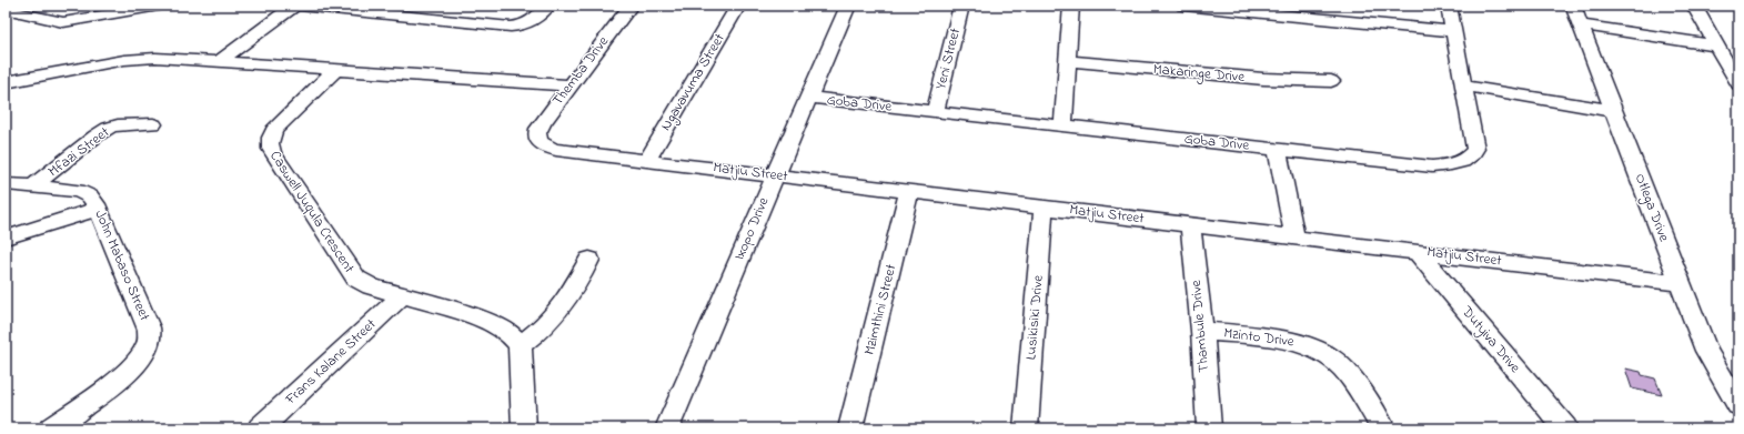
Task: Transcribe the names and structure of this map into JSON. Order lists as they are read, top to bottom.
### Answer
{
  "streets": {
    "street": [
      "Yeni Street",
      "Themba Drive",
      "Makaringe Drive",
      "Ngavavuma Street",
      "Goba Drive",
      "Mfazi Street",
      "Matjiu Street",
      "Otlega Drive",
      "Caswell Juqula Crescent",
      "Ixopo Drive",
      "John Mabaso Street",
      "Mzimthini Street",
      "Lusikisiki Drive",
      "Thambule Drive",
      "Mzinto Drive",
      "Dutyiva Drive",
      "Frans Kalane Street"
    ]
  },
  "crossings": [
    ["Yeni Street", "Goba Drive"],
    ["Themba Drive", "Matjiu Street"],
    ["Ngavavuma Street", "Matjiu Street"],
    ["Goba Drive", "Ixopo Drive"],
    ["Mfazi Street", "John Mabaso Street"],
    ["Matjiu Street", "Otlega Drive"],
    ["Matjiu Street", "Ixopo Drive"],
    ["Matjiu Street", "Mzimthini Street"],
    ["Matjiu Street", "Lusikisiki Drive"],
    ["Matjiu Street", "Thambule Drive"],
    ["Matjiu Street", "Dutyiva Drive"],
    ["Caswell Juqula Crescent", "Frans Kalane Street"],
    ["Thambule Drive", "Mzinto Drive"]
  ]
}
